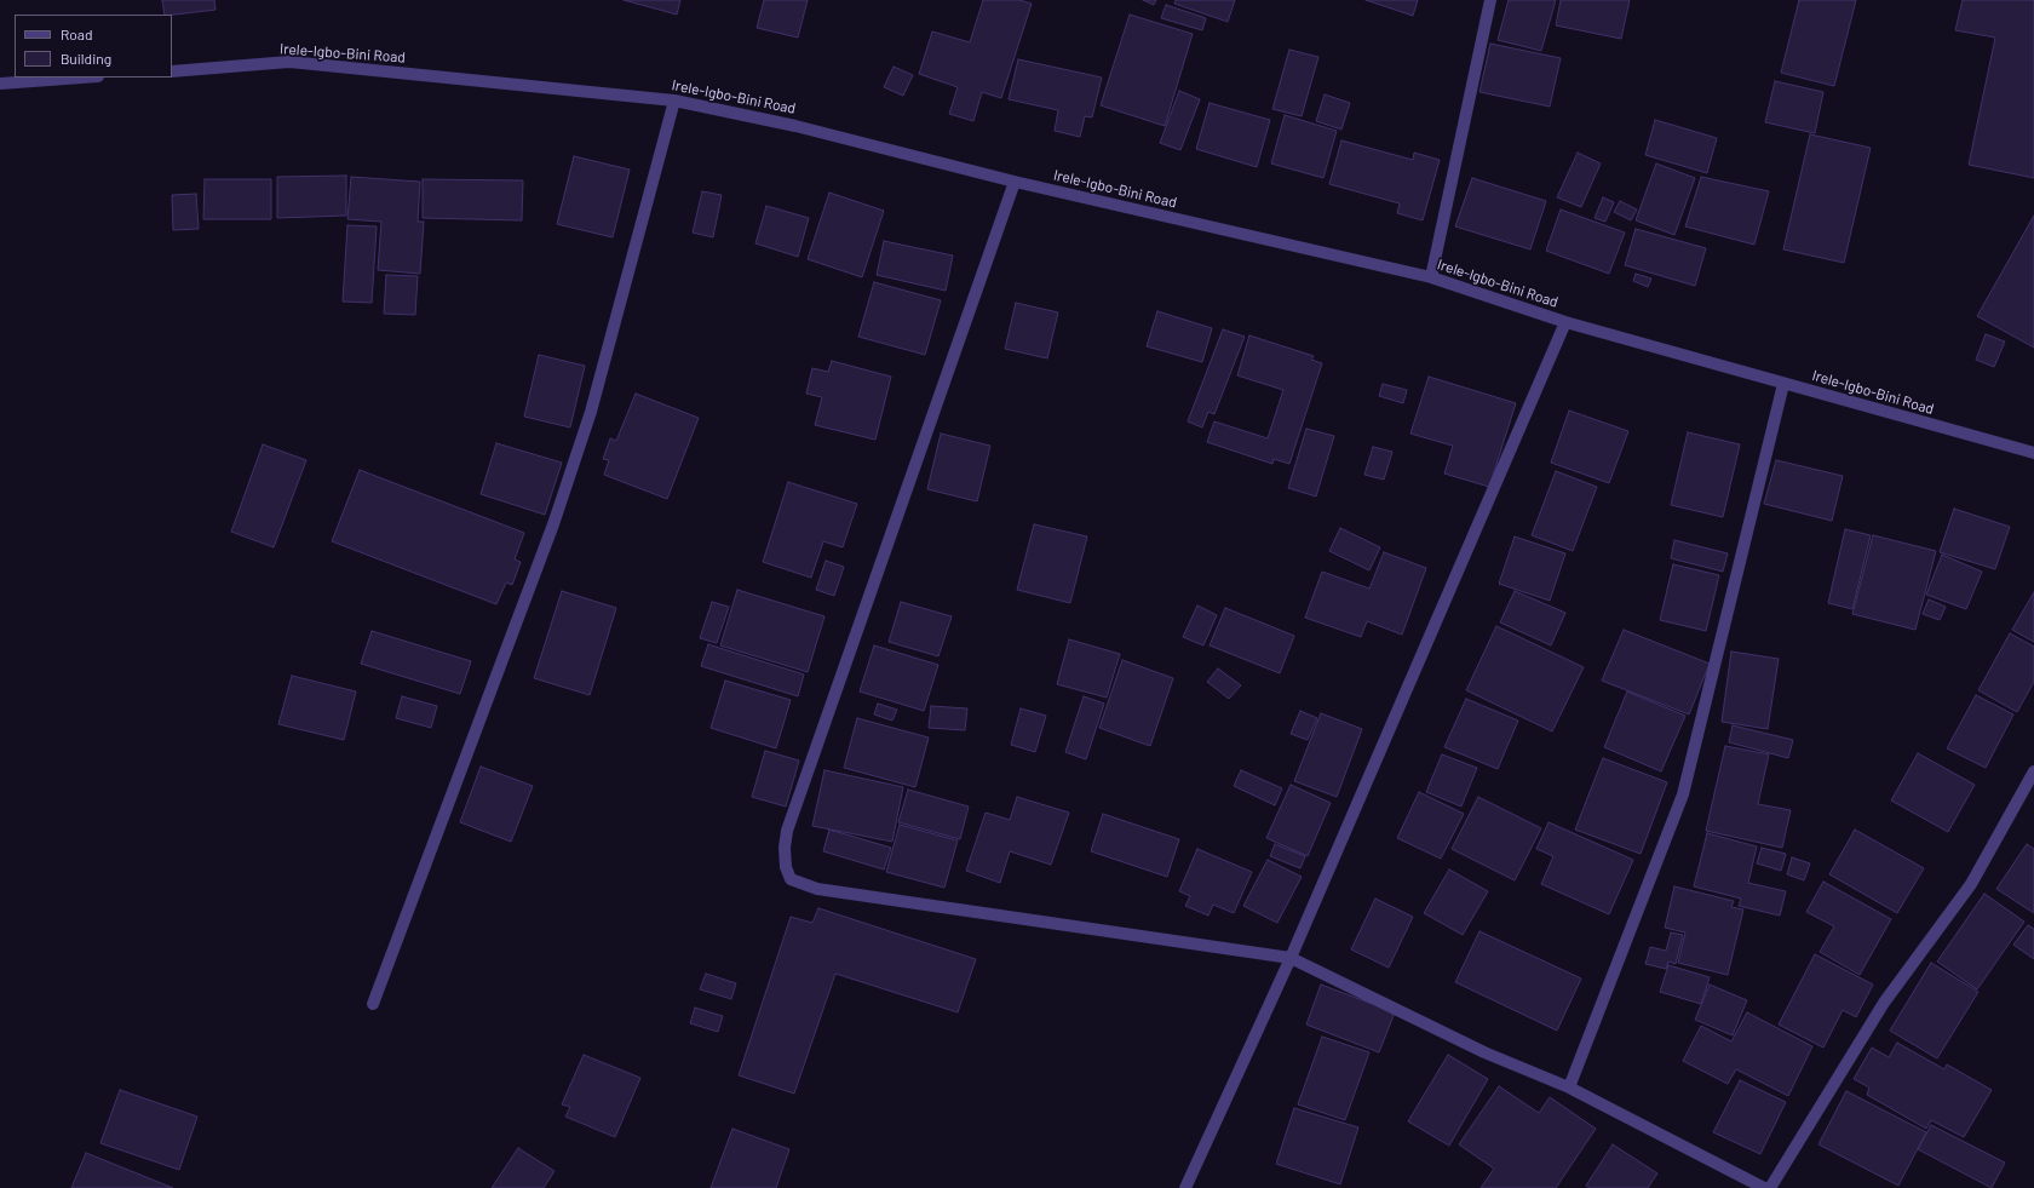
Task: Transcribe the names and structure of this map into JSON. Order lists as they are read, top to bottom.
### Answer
{
  "streets": {
    "street": ["Irele-Igbo-Bini Road"]
  },
  "legend": ["Road", "Building"]
}
